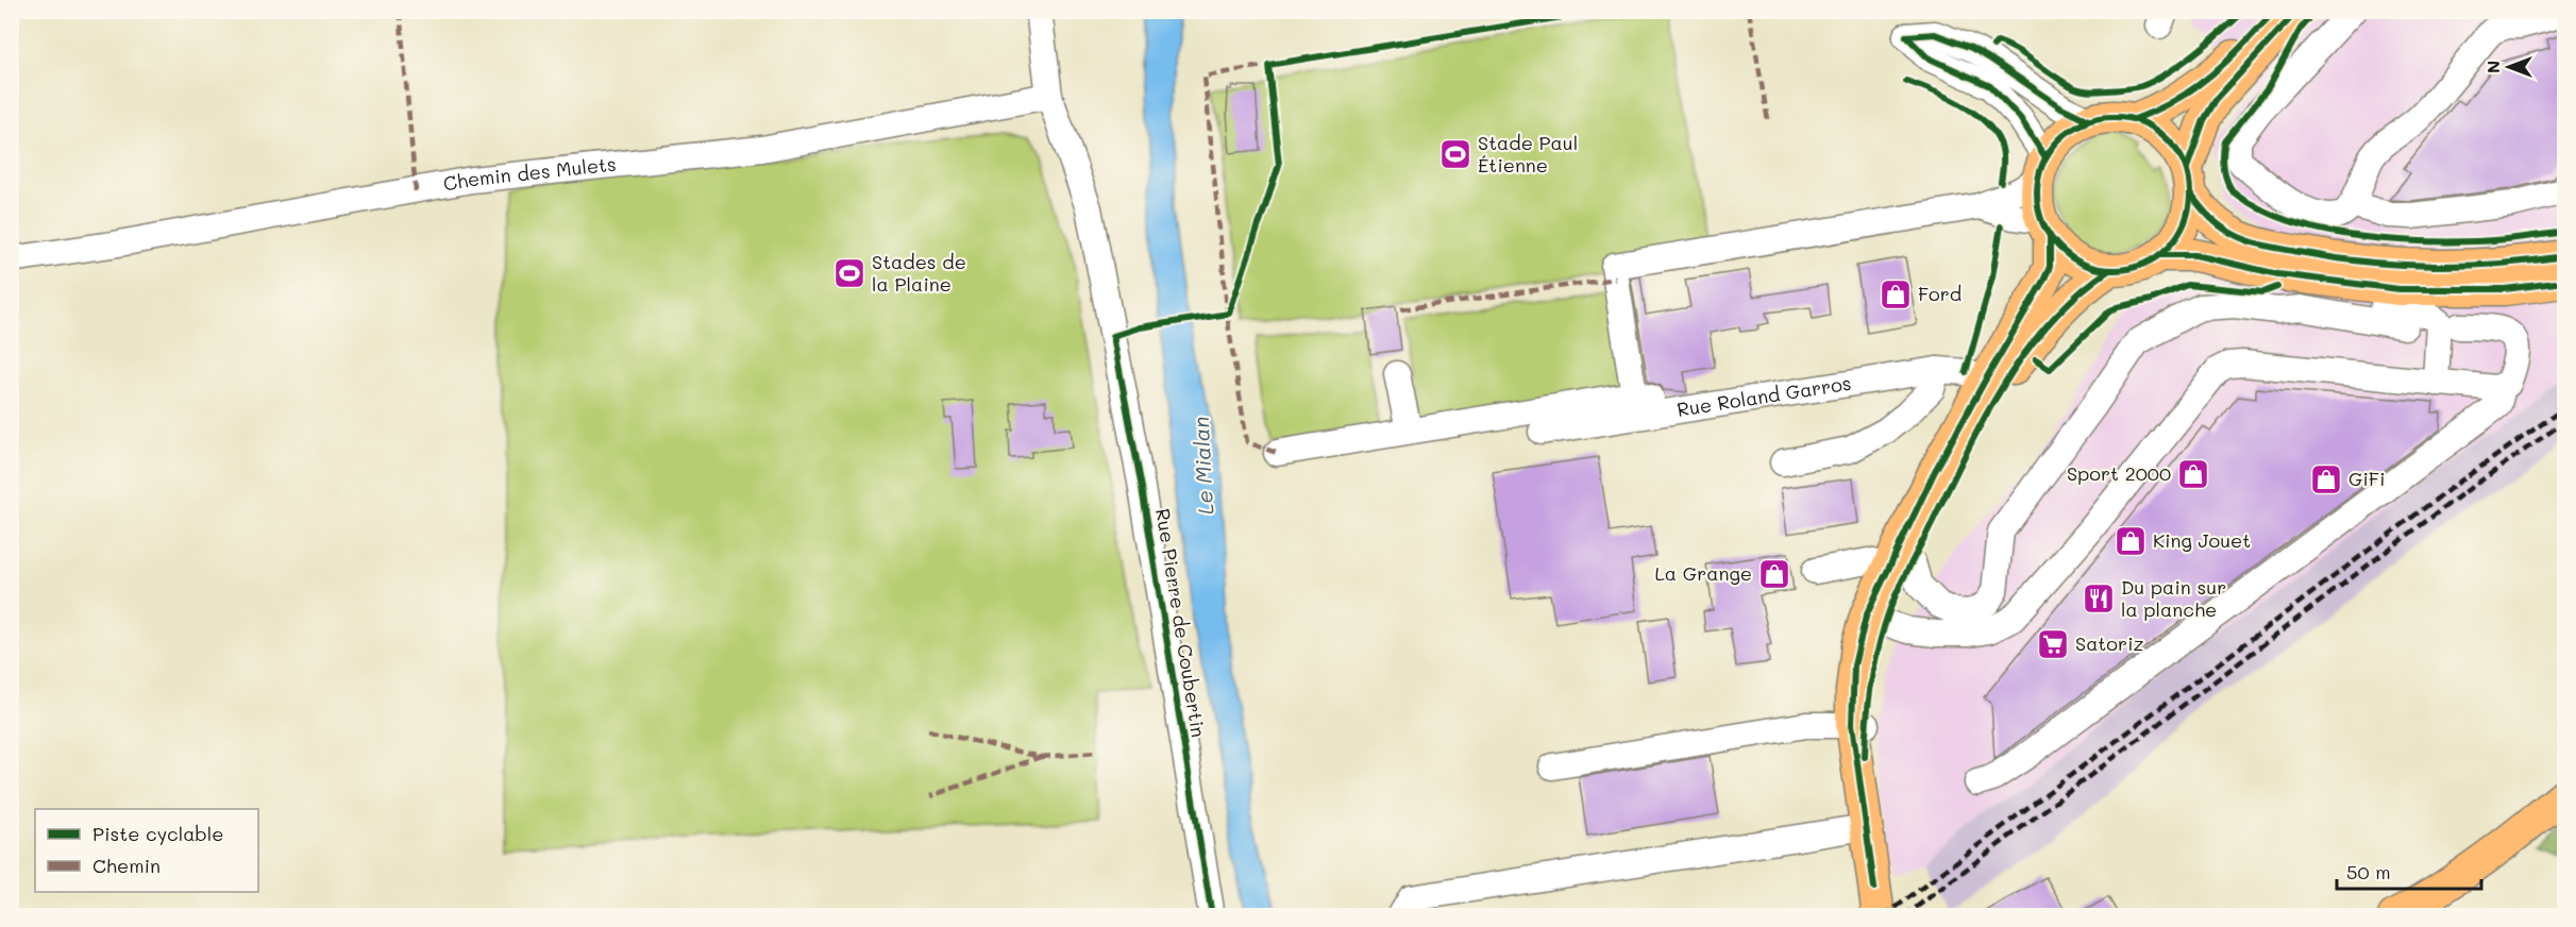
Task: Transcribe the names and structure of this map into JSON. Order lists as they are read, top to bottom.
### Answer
{
  "streets": {
    "street": ["Chemin des Mulets", "Rue Roland Garros", "Rue Pierre de Coubertin"]
  },
  "crossings": [
    ["Chemin des Mulets", "Rue Pierre de Coubertin"]
  ],
  "water": ["Le Mialan"],
  "places": {
    "sports": ["Stade Paul Étienne", "Stades de la Plaine"],
    "shop": [
      "Ford",
      "Sport 2000",
      "GiFi",
      "King Jouet",
      "La Grange"
    ],
    "restaurant": ["Du pain sur la planche"],
    "supermarket": ["Satoriz"]
  },
  "legend": ["Piste cyclable", "Chemin"],
  "scale_bar": "50 m",
  "north": "left"
}
